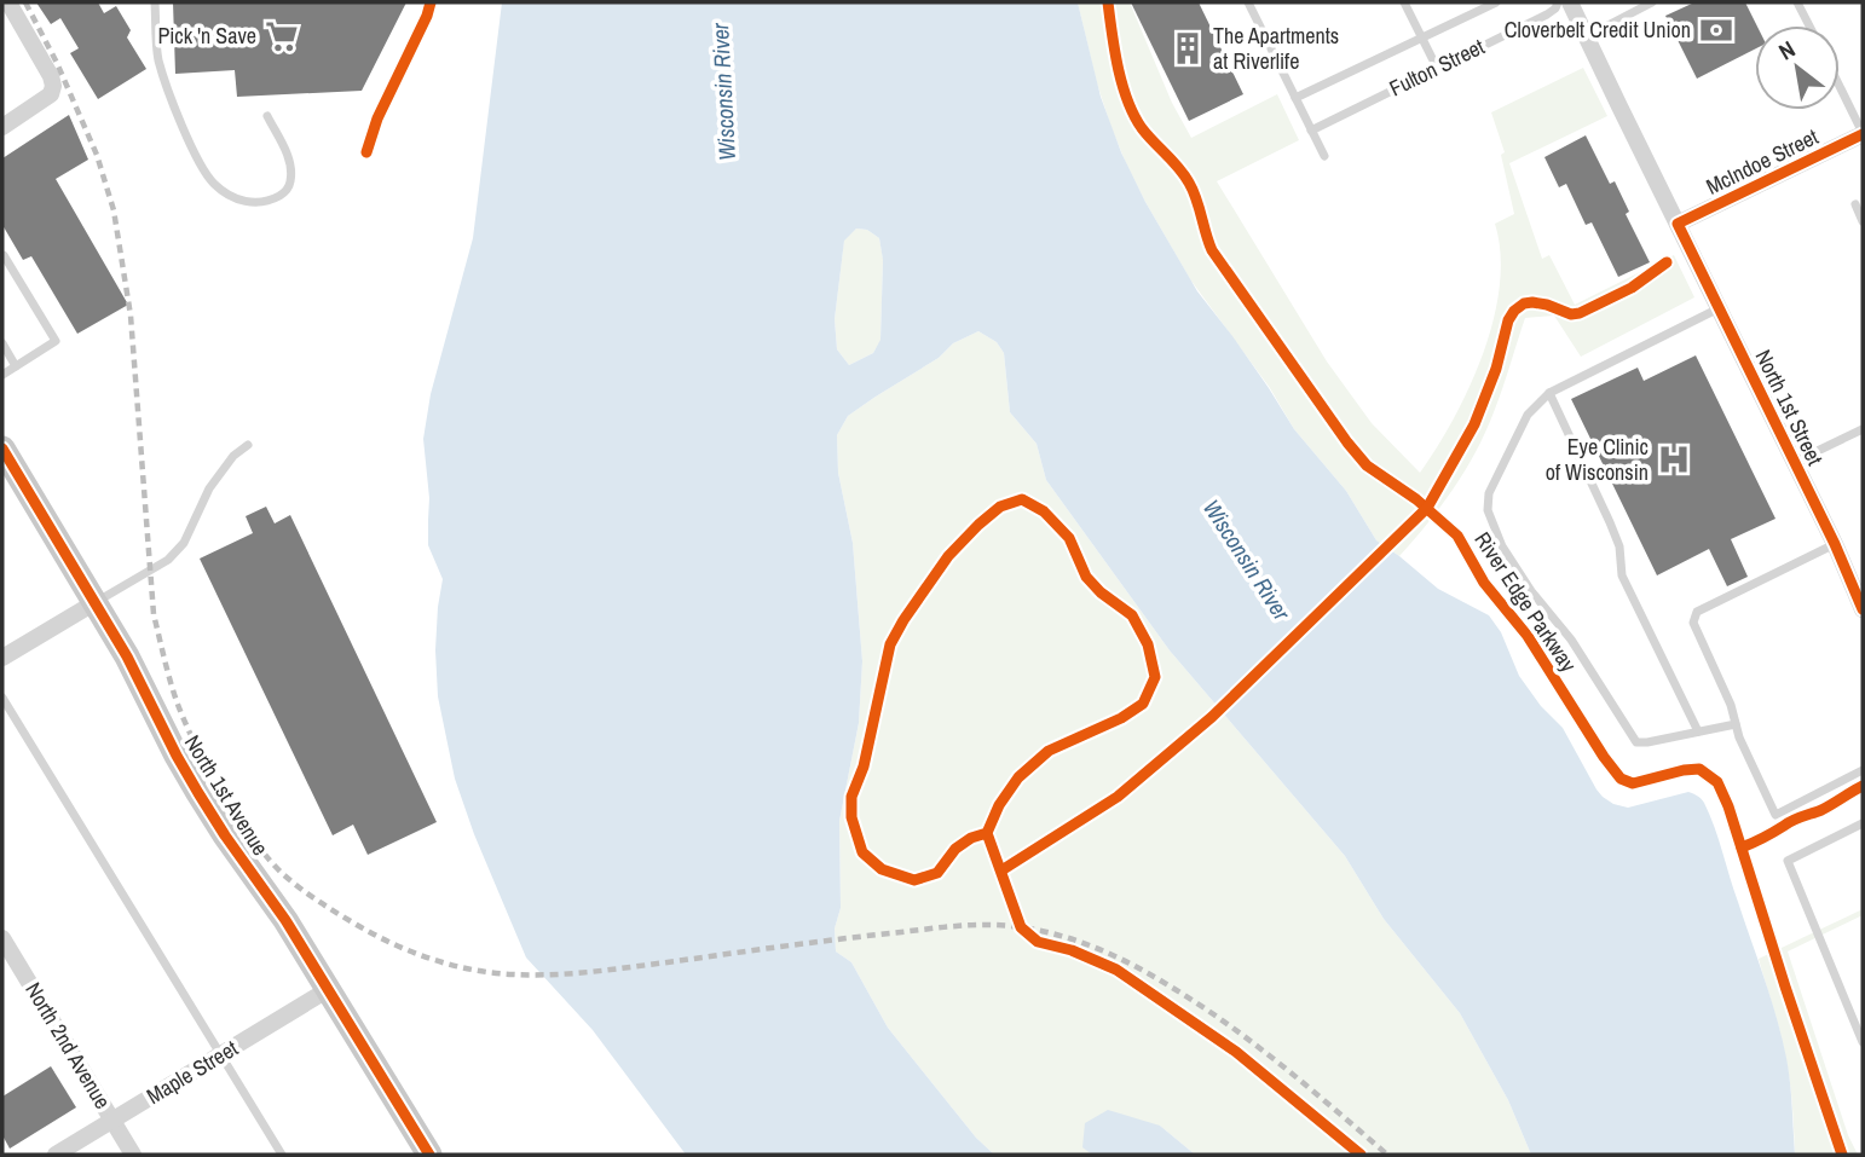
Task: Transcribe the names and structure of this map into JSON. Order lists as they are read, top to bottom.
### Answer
{
  "streets": {
    "main road": ["North 1st Avenue"],
    "street": [
      "McIndoe Street",
      "North 1st Street",
      "North 2nd Avenue",
      "Maple Street"
    ],
    "lane": ["Fulton Street"],
    "cycle path": ["River Edge Parkway"]
  },
  "crossings": [
    ["McIndoe Street", "North 1st Street"],
    ["North 1st Avenue", "Maple Street"],
    ["North 2nd Avenue", "Maple Street"]
  ],
  "water": ["Wisconsin River"],
  "places": {
    "bank": ["Cloverbelt Credit Union"],
    "supermarket": ["Pick 'n Save"],
    "building": ["The Apartments at Riverlife"],
    "hospital": ["Eye Clinic of Wisconsin"]
  },
  "north": "top left"
}
